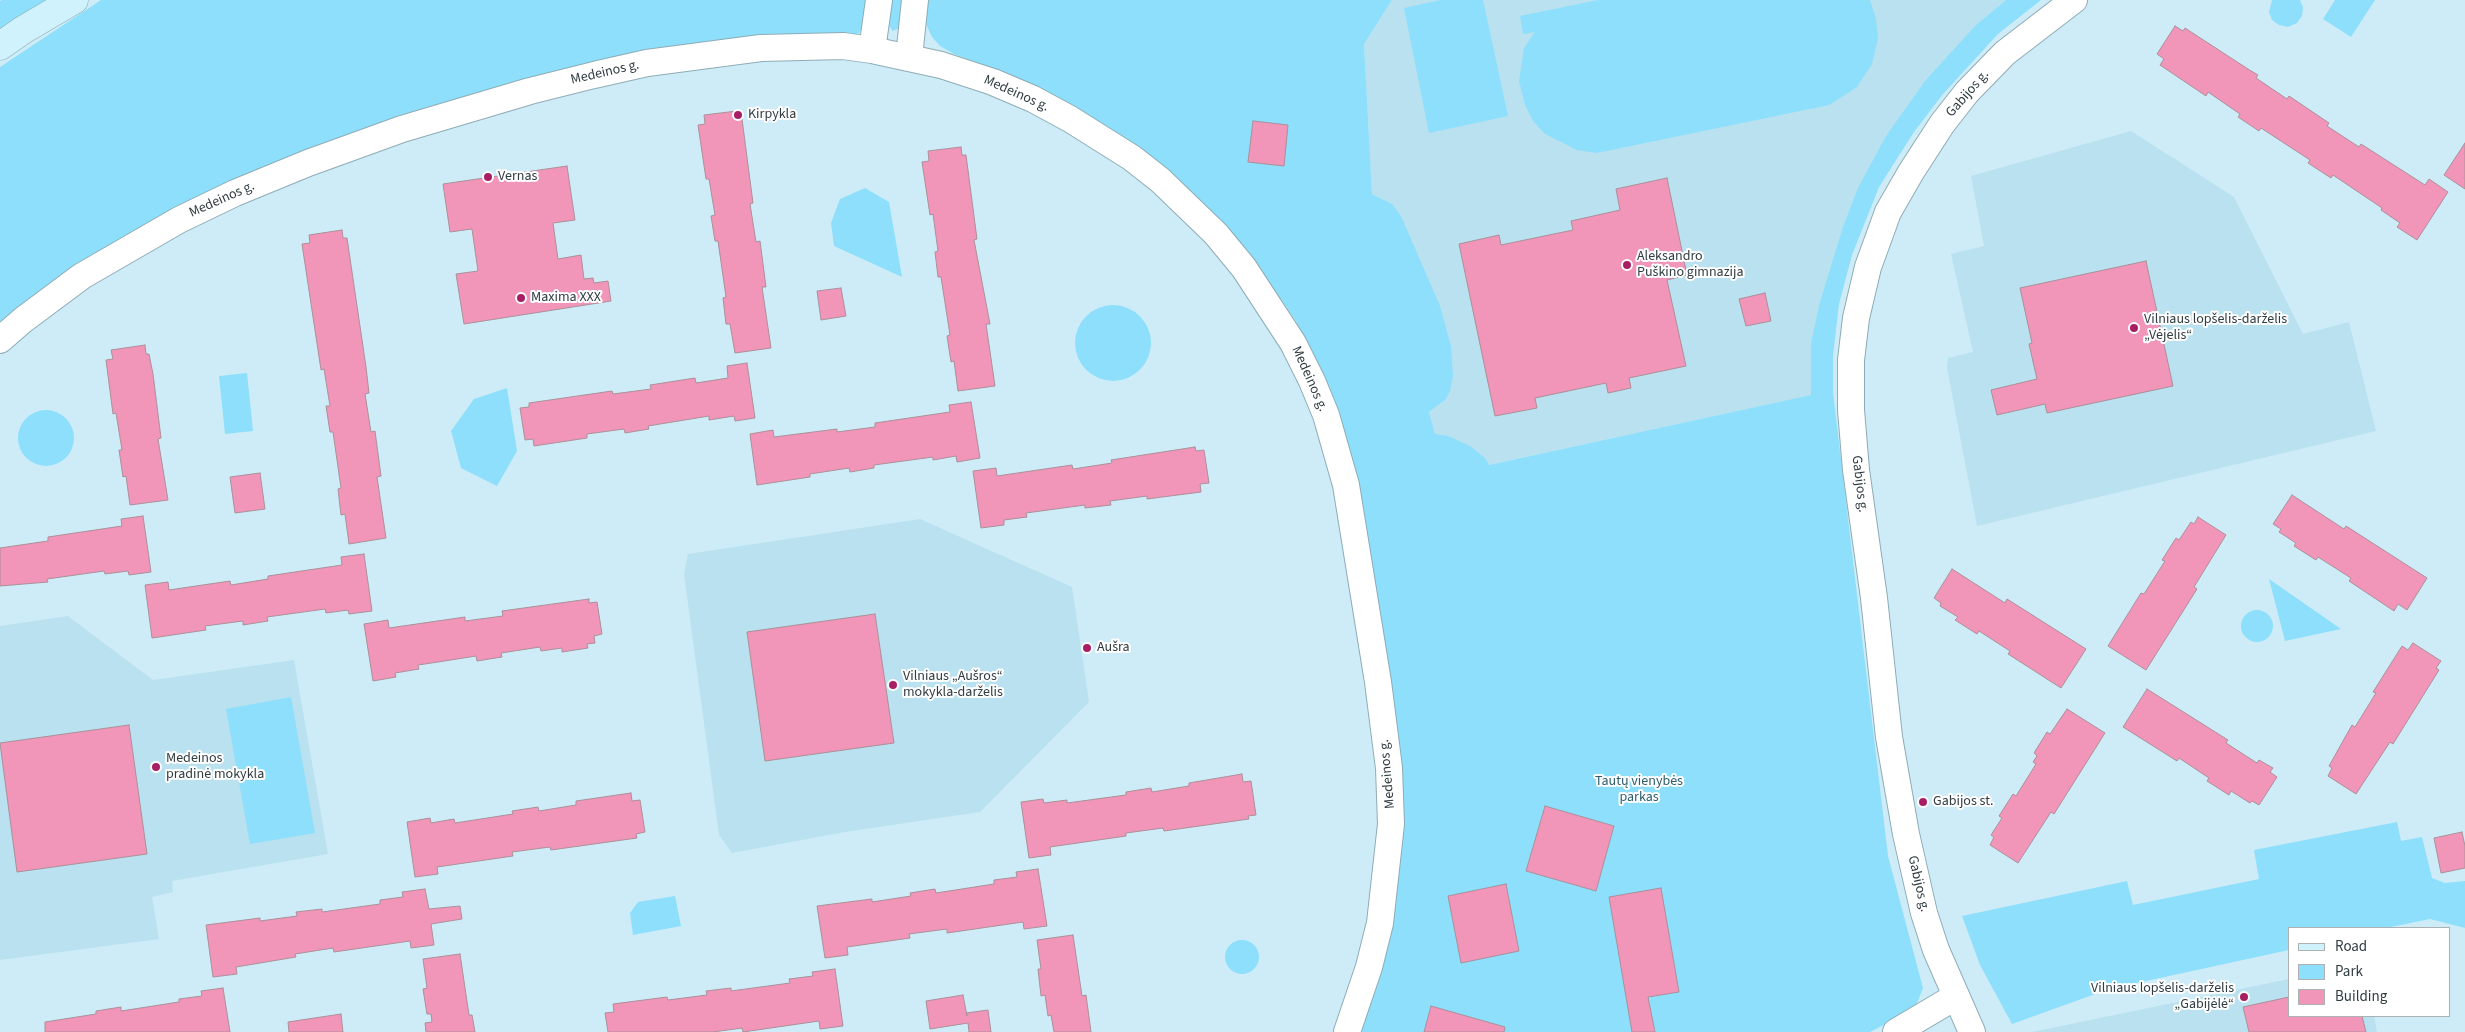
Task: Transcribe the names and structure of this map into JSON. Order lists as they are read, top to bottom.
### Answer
{
  "streets": {
    "street": ["Medeinos g.", "Gabijos g."]
  },
  "parks": ["Tautų vienybės parkas"],
  "places": [
    "Kirpykla",
    "Vernas",
    "Aleksandro Puškino gimnazija",
    "Maxima XXX",
    "Vilniaus lopšelis-darželis „Vėjelis“",
    "Aušra",
    "Vilniaus „Aušros“ mokykla-darželis",
    "Medeinos pradinė mokykla",
    "Gabijos st.",
    "Vilniaus lopšelis-darželis „Gabijėlė“"
  ],
  "legend": ["Road", "Park", "Building"]
}
